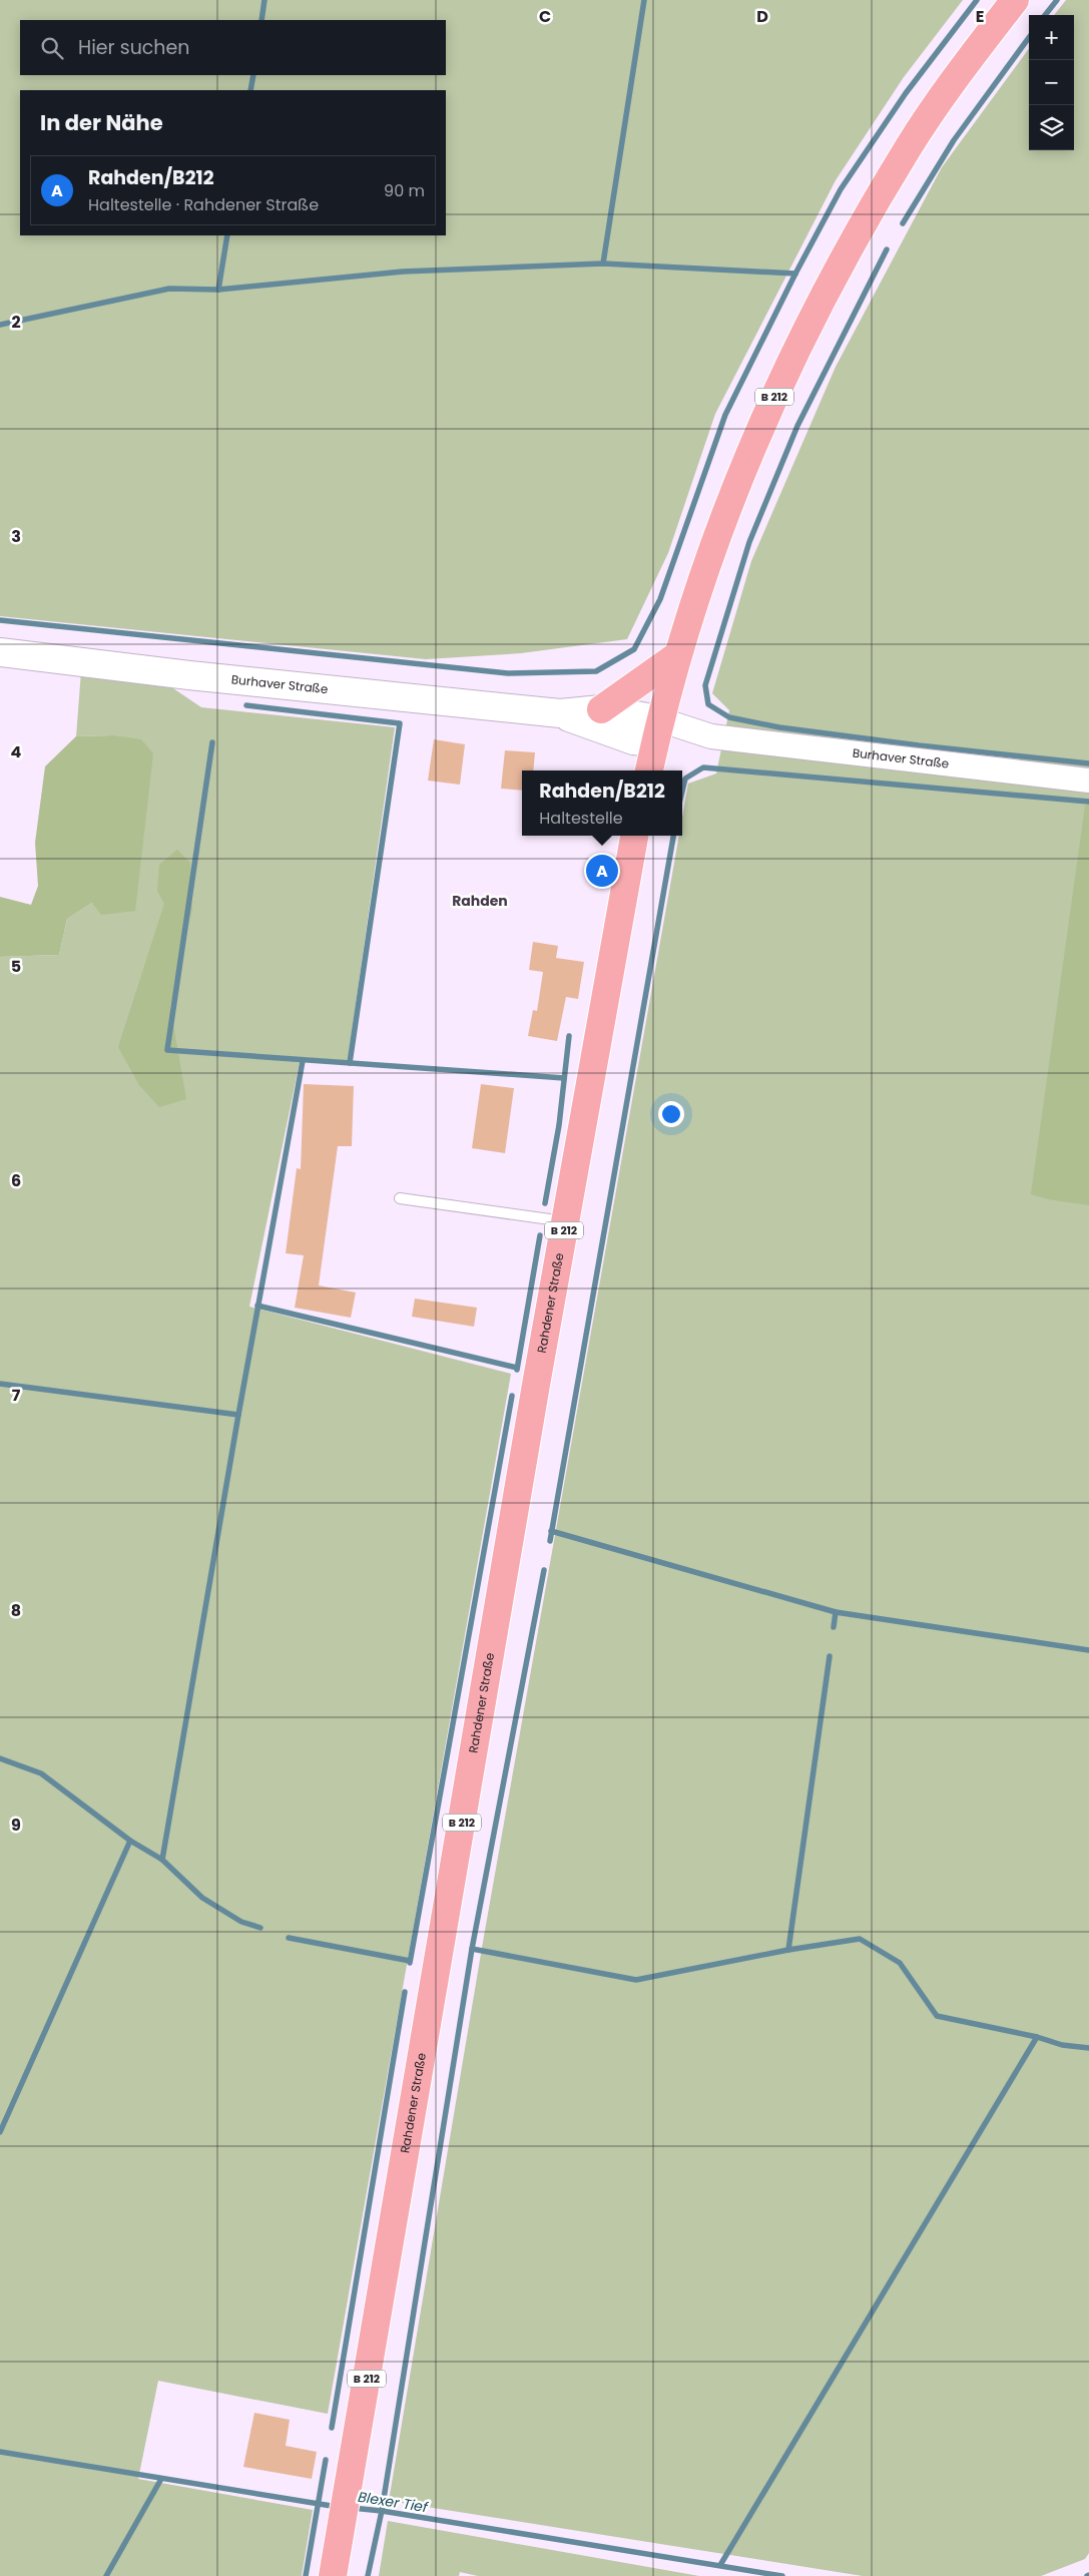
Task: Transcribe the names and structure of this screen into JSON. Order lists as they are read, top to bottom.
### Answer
{
  "streets": {
    "main road": ["B 212", "Burhaver Straße", "Rahdener Straße"]
  },
  "crossings": [
    ["B 212", "Burhaver Straße"]
  ],
  "districts": ["Rahden"],
  "water": ["Blexer Tief"],
  "page": {
    "map_buttons": ["+", "−"],
    "search": "Hier suchen",
    "heading": "In der Nähe",
    "list": [
      {
        "mark": "A",
        "name": "Rahden/B212",
        "note": "Haltestelle · Rahdener Straße",
        "value": "90 m"
      }
    ],
    "popup": ["Rahden/B212", "Haltestelle"],
    "pins": "A"
  },
  "grid": {
    "columns": ["C", "D", "E"],
    "rows": [
      "2",
      "3",
      "4",
      "5",
      "6",
      "7",
      "8",
      "9"
    ]
  }
}
